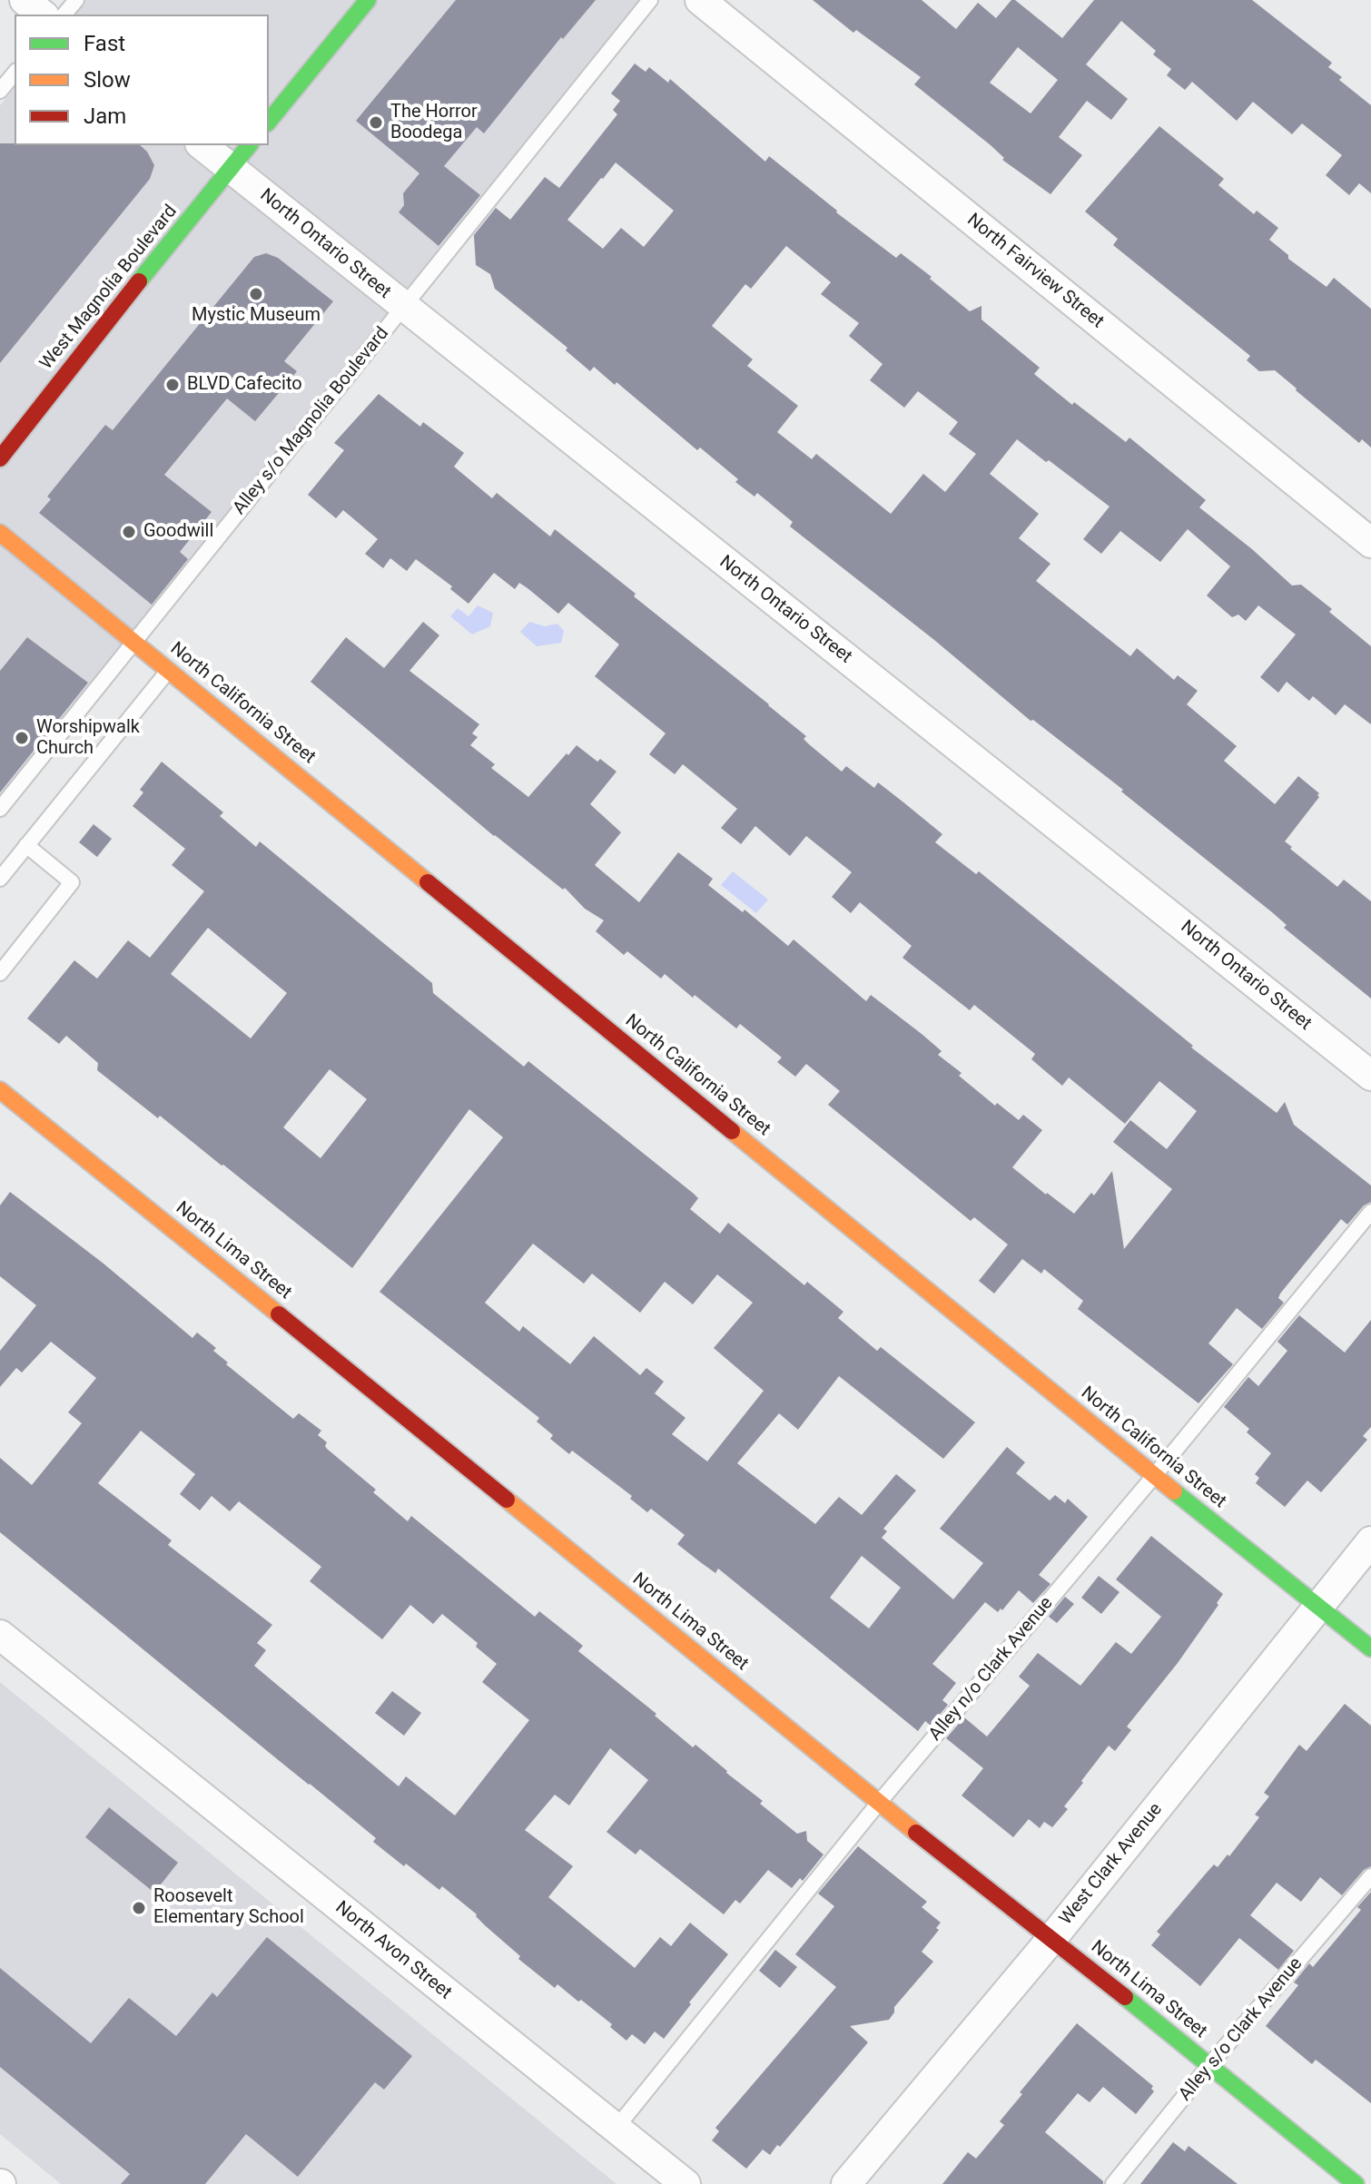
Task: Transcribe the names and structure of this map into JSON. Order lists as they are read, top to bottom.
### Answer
{
  "streets": {
    "street": [
      "North Ontario Street",
      "North Fairview Street",
      "West Magnolia Boulevard",
      "North California Street",
      "North Lima Street",
      "West Clark Avenue",
      "North Avon Street"
    ],
    "lane": ["Alley s/o Magnolia Boulevard", "Alley n/o Clark Avenue", "Alley s/o Clark Avenue"]
  },
  "crossings": [
    ["North Ontario Street", "West Magnolia Boulevard"],
    ["North Ontario Street", "Alley s/o Magnolia Boulevard"],
    ["Alley s/o Magnolia Boulevard", "North California Street"],
    ["North California Street", "Alley n/o Clark Avenue"],
    ["North California Street", "West Clark Avenue"],
    ["North Lima Street", "Alley n/o Clark Avenue"],
    ["North Lima Street", "West Clark Avenue"],
    ["North Lima Street", "Alley s/o Clark Avenue"],
    ["Alley n/o Clark Avenue", "North Avon Street"]
  ],
  "places": [
    "The Horror Boodega",
    "Mystic Museum",
    "BLVD Cafecito",
    "Goodwill",
    "Worshipwalk Church",
    "Roosevelt Elementary School"
  ],
  "legend": ["Fast", "Slow", "Jam"]
}
